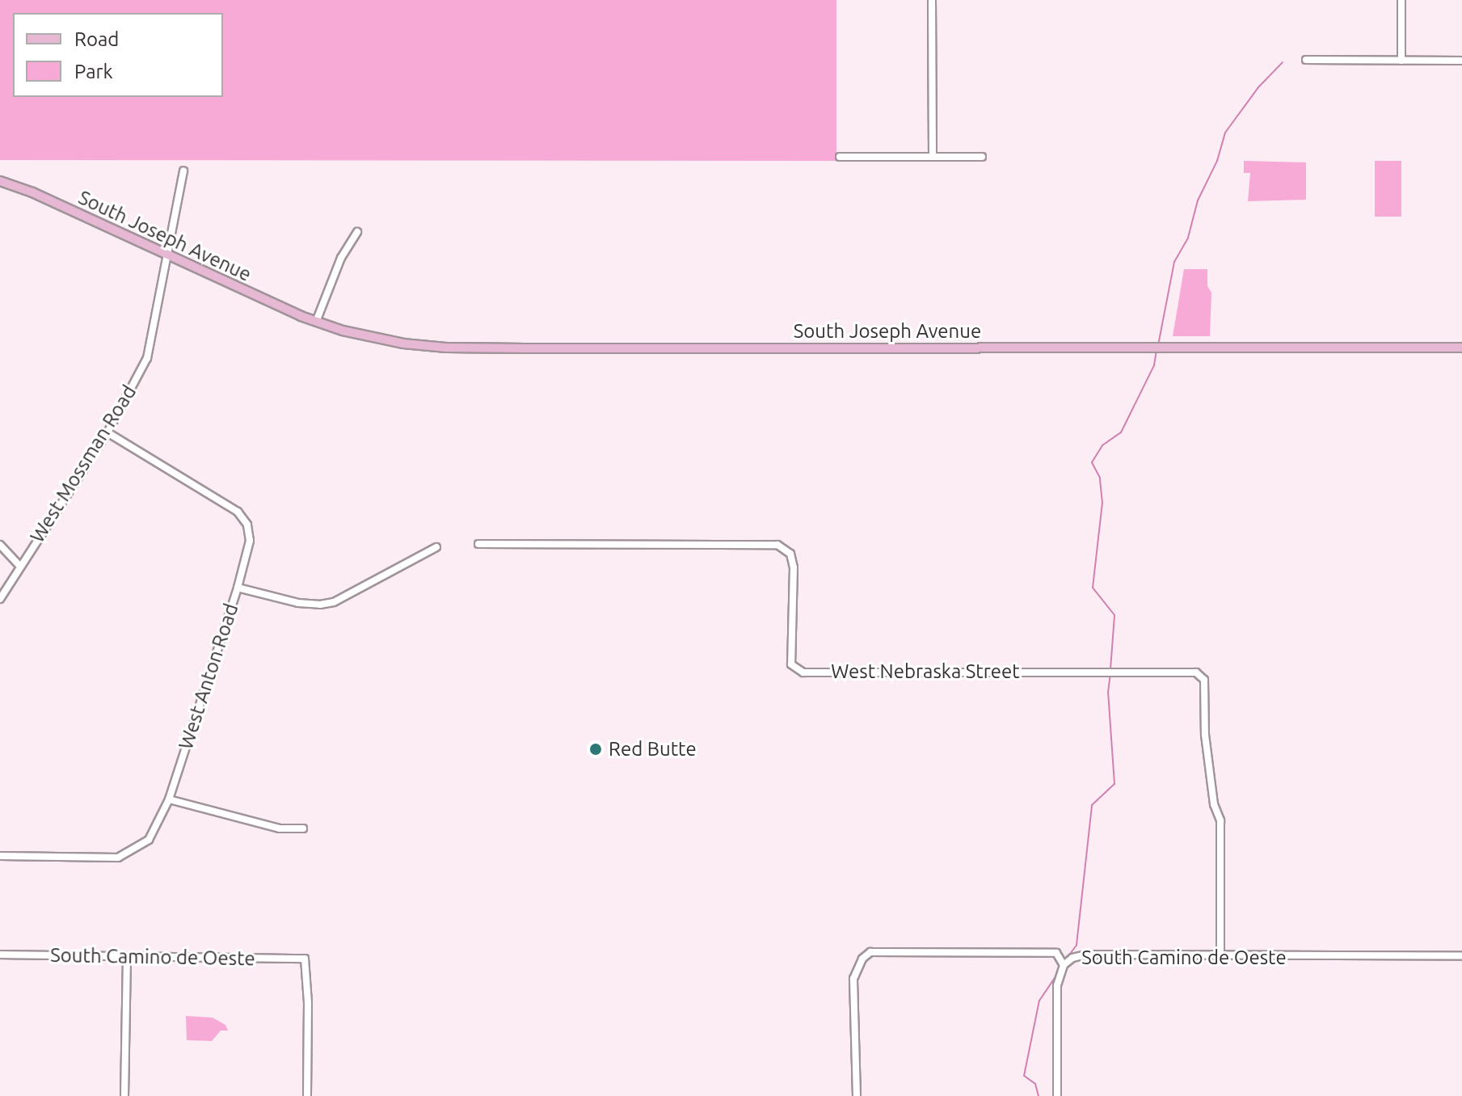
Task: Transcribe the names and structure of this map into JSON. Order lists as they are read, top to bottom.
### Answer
{
  "streets": {
    "main road": ["South Joseph Avenue"],
    "street": [
      "West Mossman Road",
      "West Nebraska Street",
      "West Anton Road",
      "South Camino de Oeste"
    ]
  },
  "crossings": [
    ["South Joseph Avenue", "West Mossman Road"],
    ["West Mossman Road", "West Anton Road"],
    ["West Nebraska Street", "South Camino de Oeste"]
  ],
  "places": ["Red Butte"],
  "legend": ["Road", "Park"]
}
